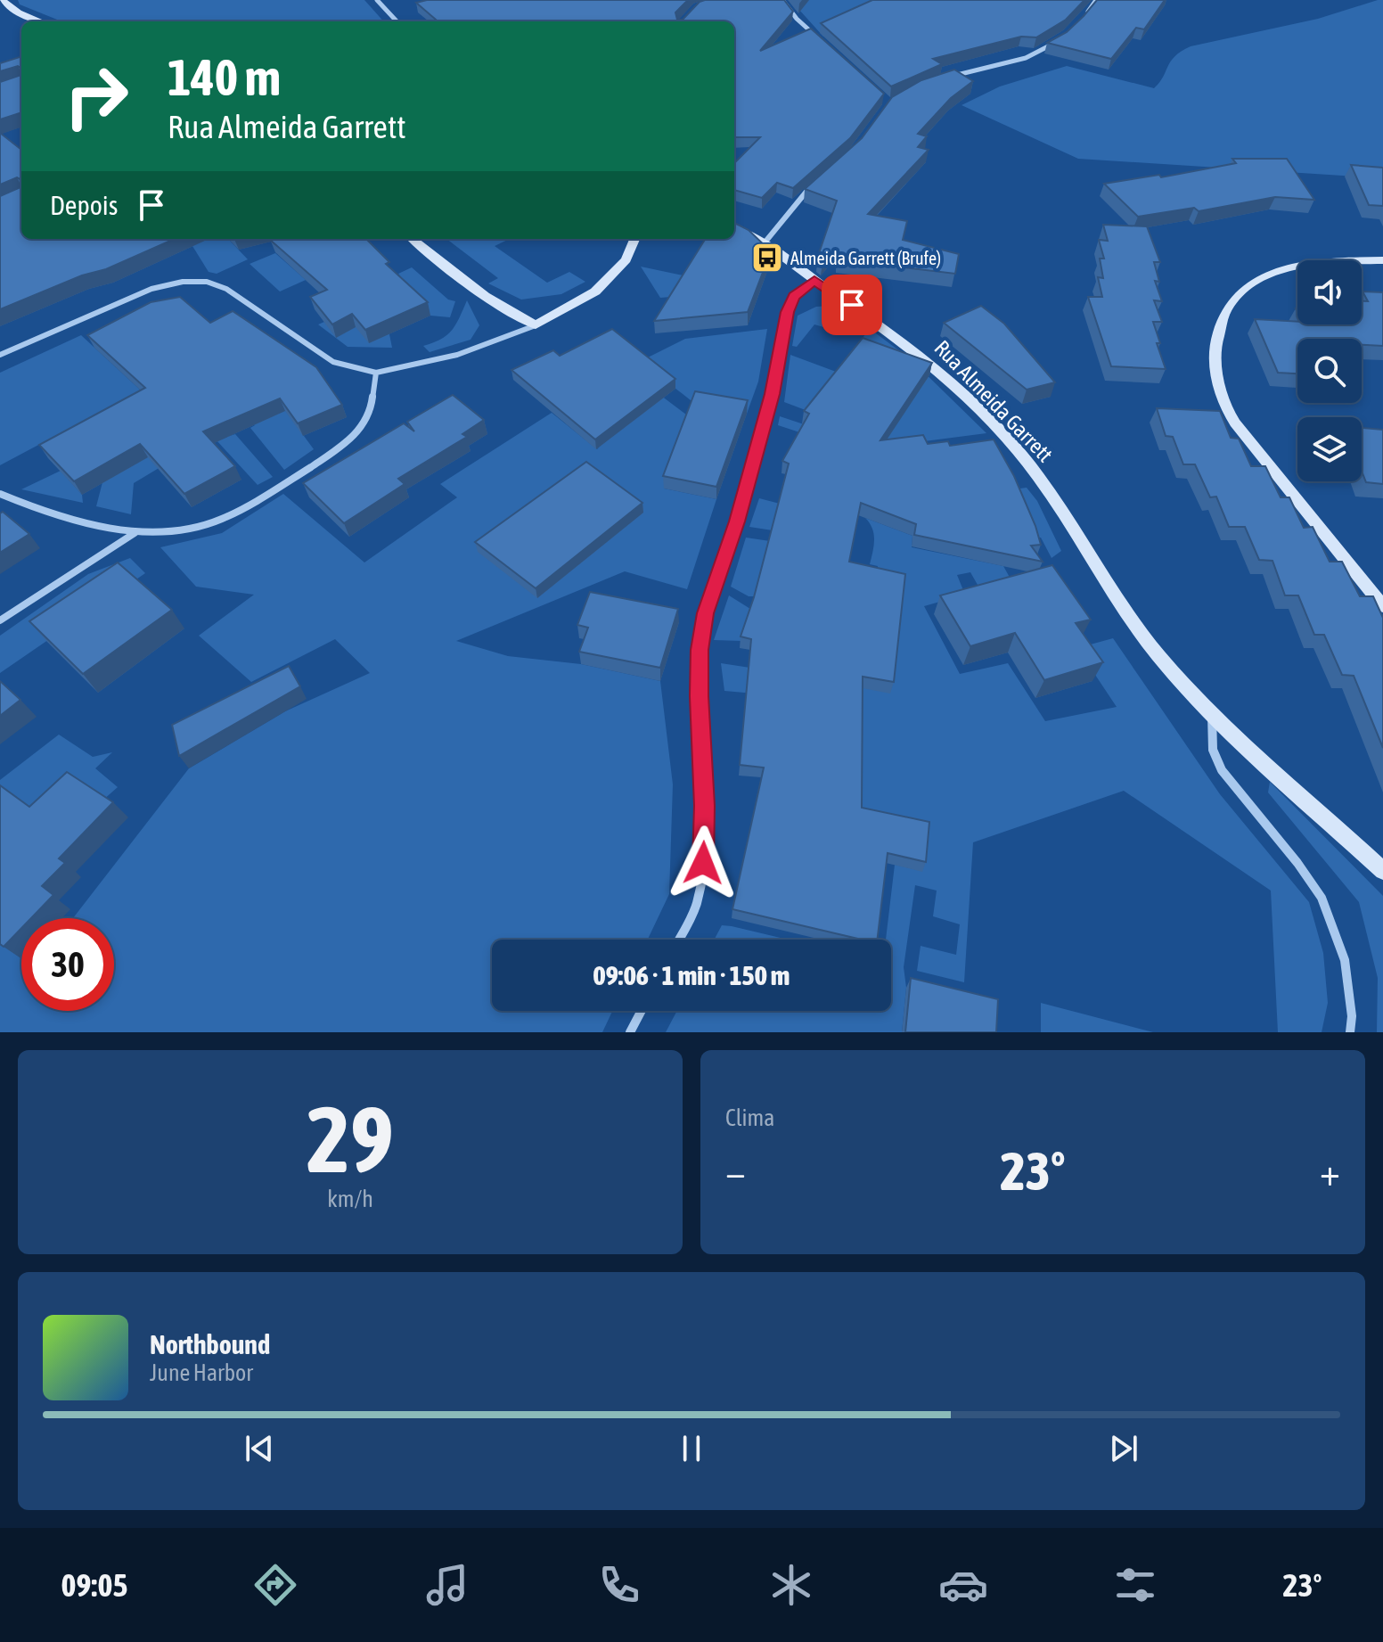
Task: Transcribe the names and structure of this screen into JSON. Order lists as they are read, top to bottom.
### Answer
{
  "streets": {
    "street": ["Rua Almeida Garrett"]
  },
  "places": {
    "bus stop": ["Almeida Garrett (Brufe)"]
  },
  "page": {
    "turn": ["140 m", "Rua Almeida Garrett"],
    "then": "Depois",
    "limit": "30",
    "trip": "09:06 · 1 min · 150 m",
    "tile": [
      ["29", "km/h"],
      "Clima"
    ],
    "heat": ["−", "23°", "+"],
    "song": ["Northbound", "June Harbor"],
    "tabs": ["09:05", "23°"]
  }
}
